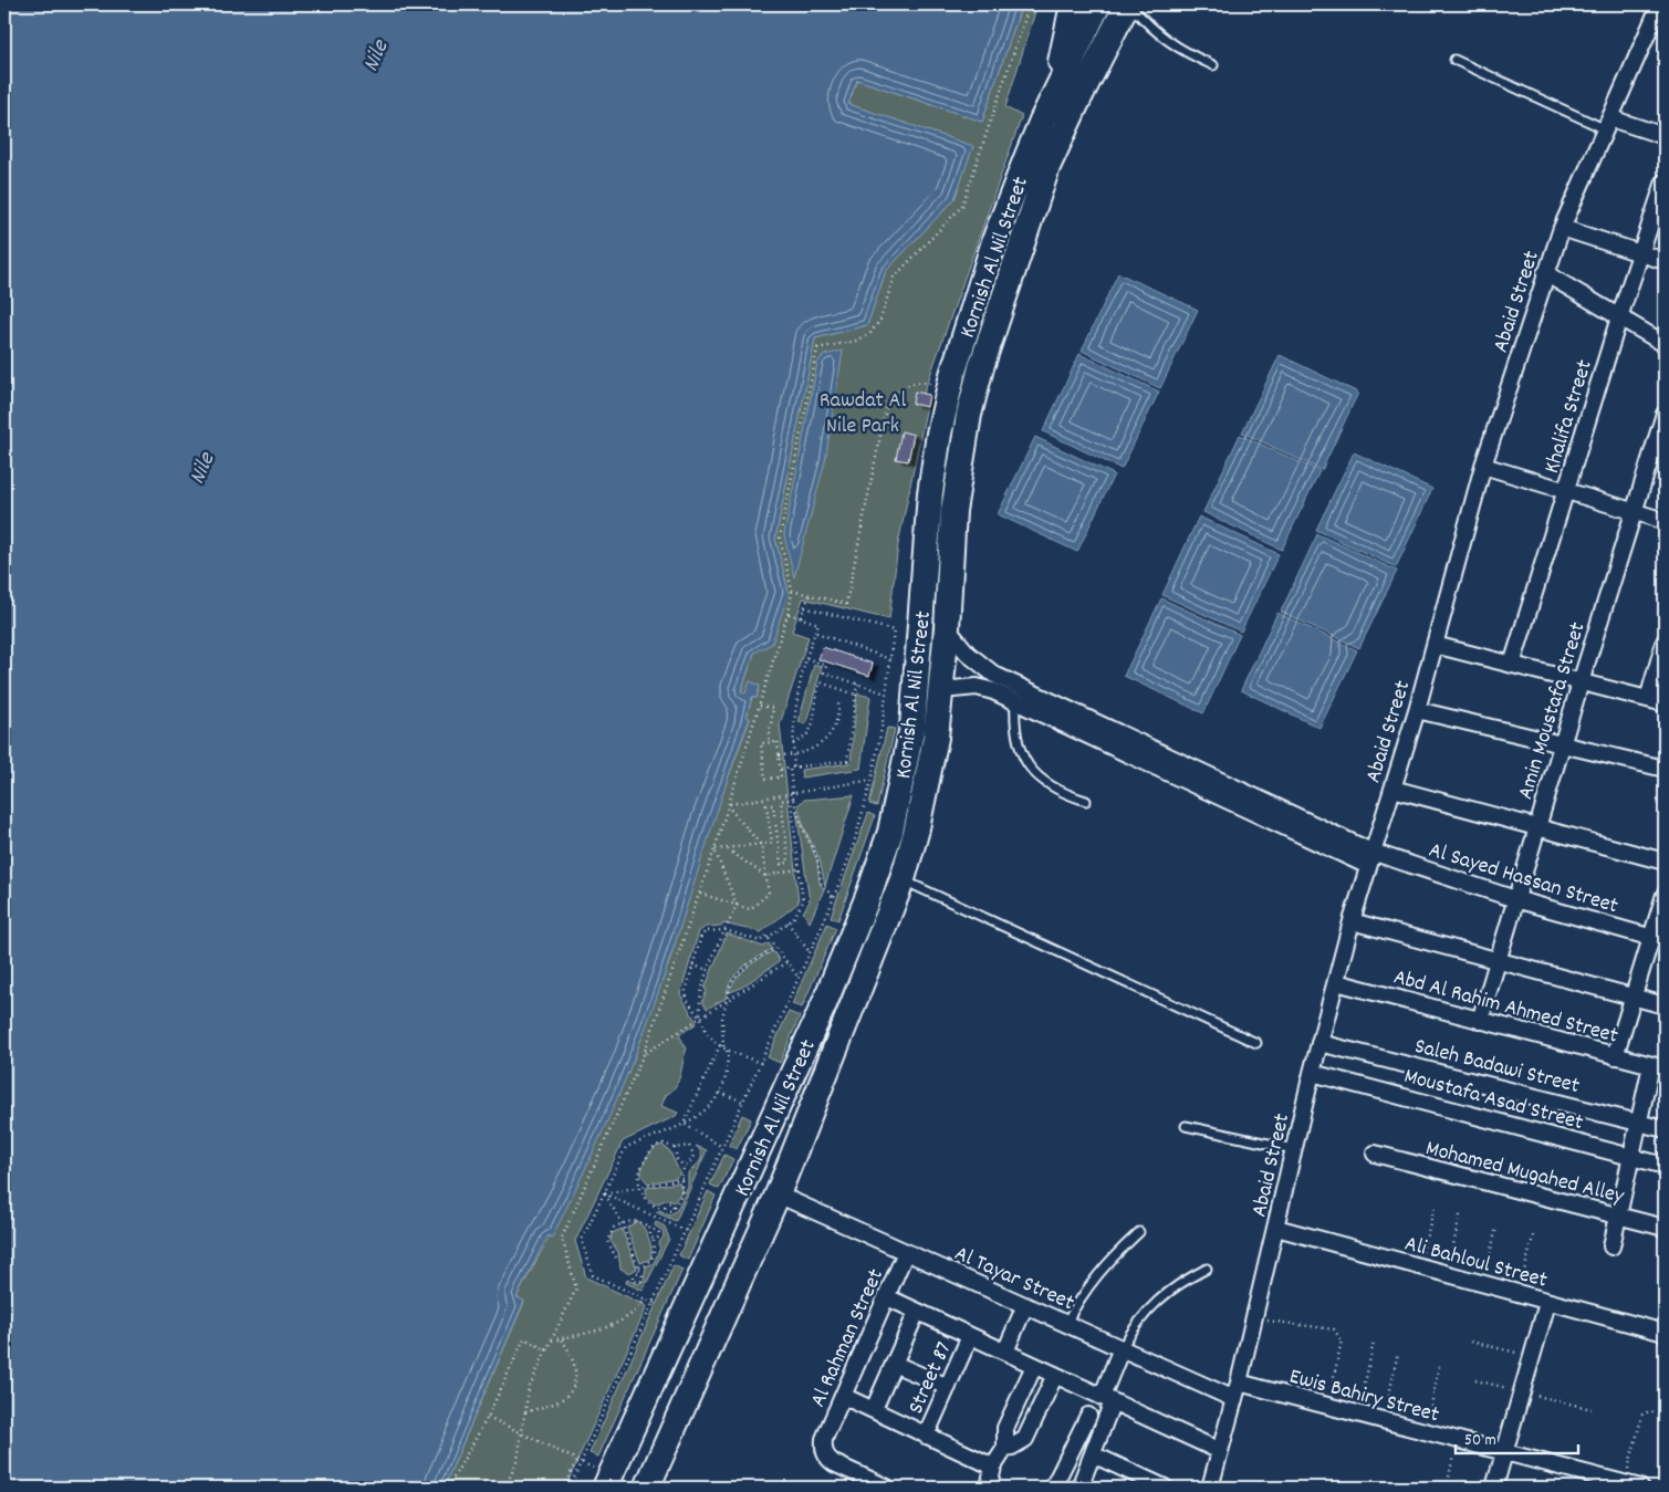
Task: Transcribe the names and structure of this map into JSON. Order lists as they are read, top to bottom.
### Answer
{
  "streets": {
    "highway": ["Kornish Al Nil Street"],
    "street": [
      "Abaid Street",
      "Khalifa Street",
      "Amin Moustafa Street",
      "Al Sayed Hassan Street",
      "Abd Al Rahim Ahmed Street",
      "Saleh Badawi Street",
      "Moustafa Asad Street",
      "Mohamed Mugahed Alley",
      "Ali Bahloul Street",
      "Al Tayar Street",
      "Al Rahman Street",
      "Street 87",
      "Ewis Bahiry Street"
    ]
  },
  "crossings": [
    ["Kornish Al Nil Street", "Al Tayar Street"],
    ["Abaid Street", "Al Sayed Hassan Street"],
    ["Abaid Street", "Abd Al Rahim Ahmed Street"],
    ["Abaid Street", "Saleh Badawi Street"],
    ["Abaid Street", "Moustafa Asad Street"],
    ["Abaid Street", "Ali Bahloul Street"],
    ["Abaid Street", "Al Tayar Street"],
    ["Abaid Street", "Ewis Bahiry Street"],
    ["Amin Moustafa Street", "Al Sayed Hassan Street"],
    ["Amin Moustafa Street", "Abd Al Rahim Ahmed Street"],
    ["Al Tayar Street", "Al Rahman Street"]
  ],
  "water": ["Nile"],
  "parks": ["Rawdat Al Nile Park"],
  "scale_bar": "50 m"
}
